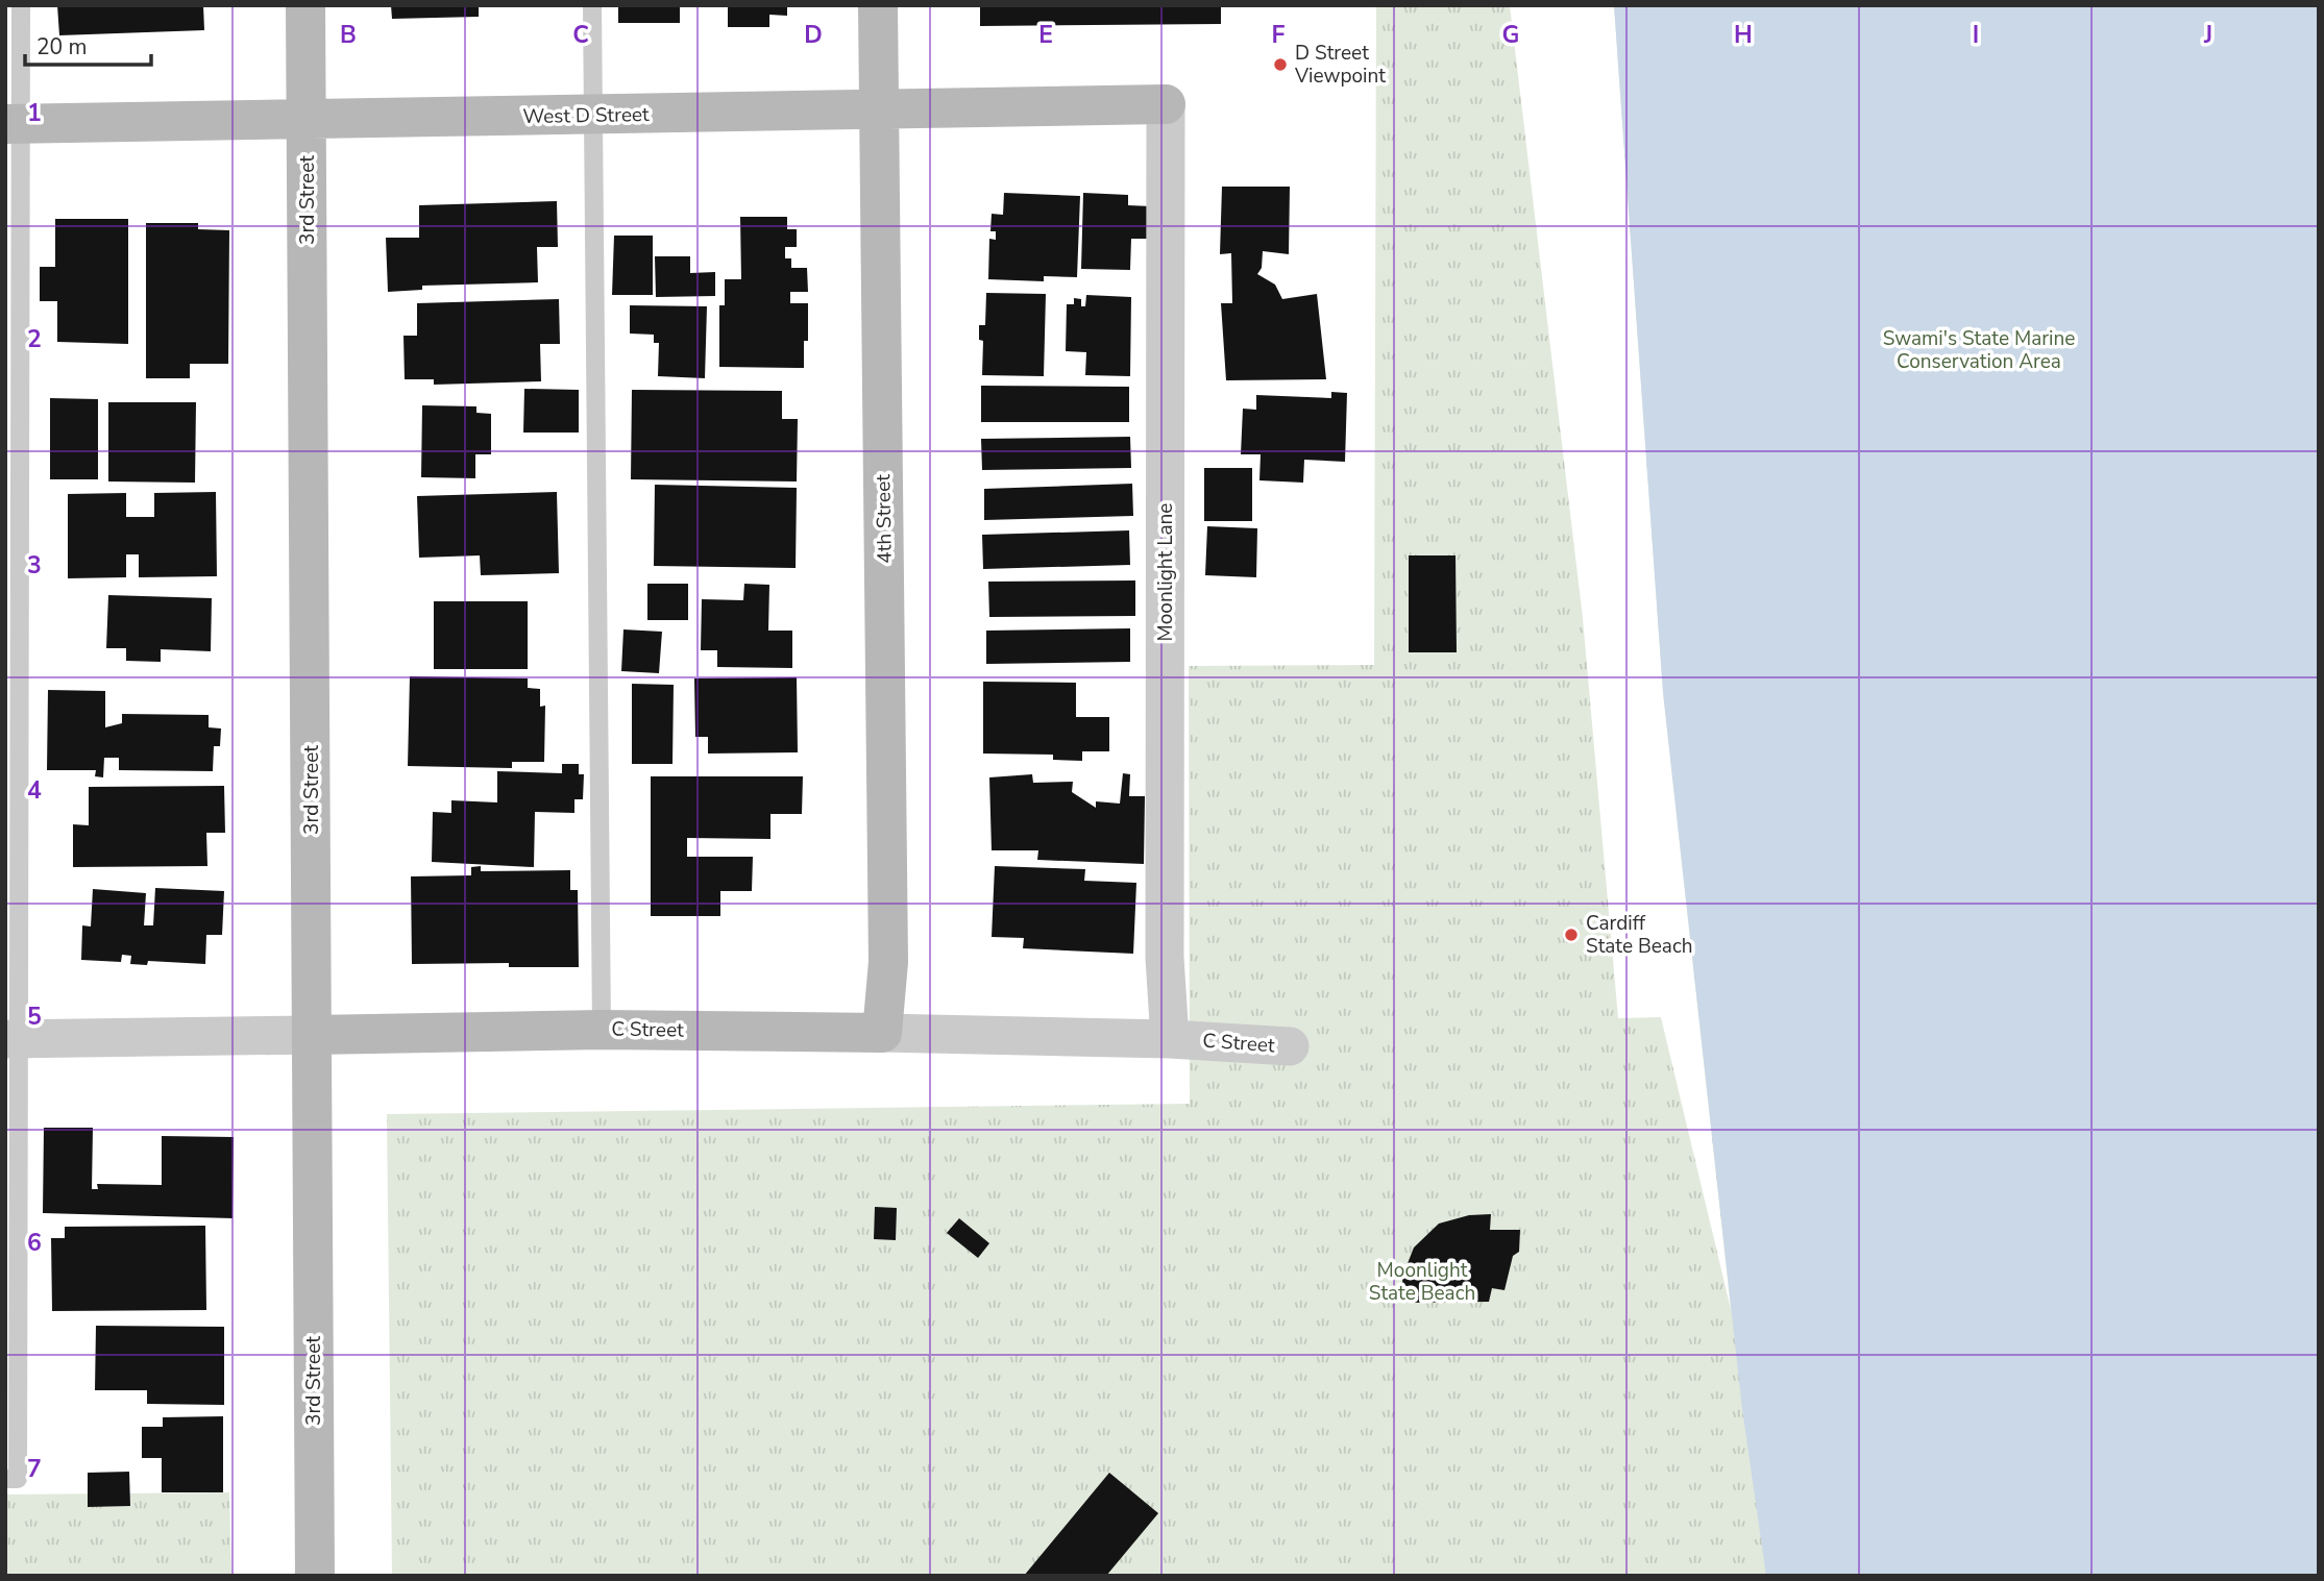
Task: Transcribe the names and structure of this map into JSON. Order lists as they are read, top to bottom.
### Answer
{
  "streets": {
    "street": [
      "West D Street",
      "3rd Street",
      "4th Street",
      "Moonlight Lane",
      "C Street"
    ]
  },
  "crossings": [
    ["West D Street", "3rd Street"],
    ["West D Street", "4th Street"],
    ["West D Street", "Moonlight Lane"],
    ["3rd Street", "C Street"],
    ["4th Street", "C Street"],
    ["Moonlight Lane", "C Street"]
  ],
  "parks": ["Swami's State Marine Conservation Area", "Moonlight State Beach"],
  "places": ["D Street Viewpoint", "Cardiff State Beach"],
  "scale_bar": "20 m",
  "grid": {
    "columns": [
      "B",
      "C",
      "D",
      "E",
      "F",
      "G",
      "H",
      "I",
      "J"
    ],
    "rows": [
      "1",
      "2",
      "3",
      "4",
      "5",
      "6",
      "7"
    ]
  }
}
